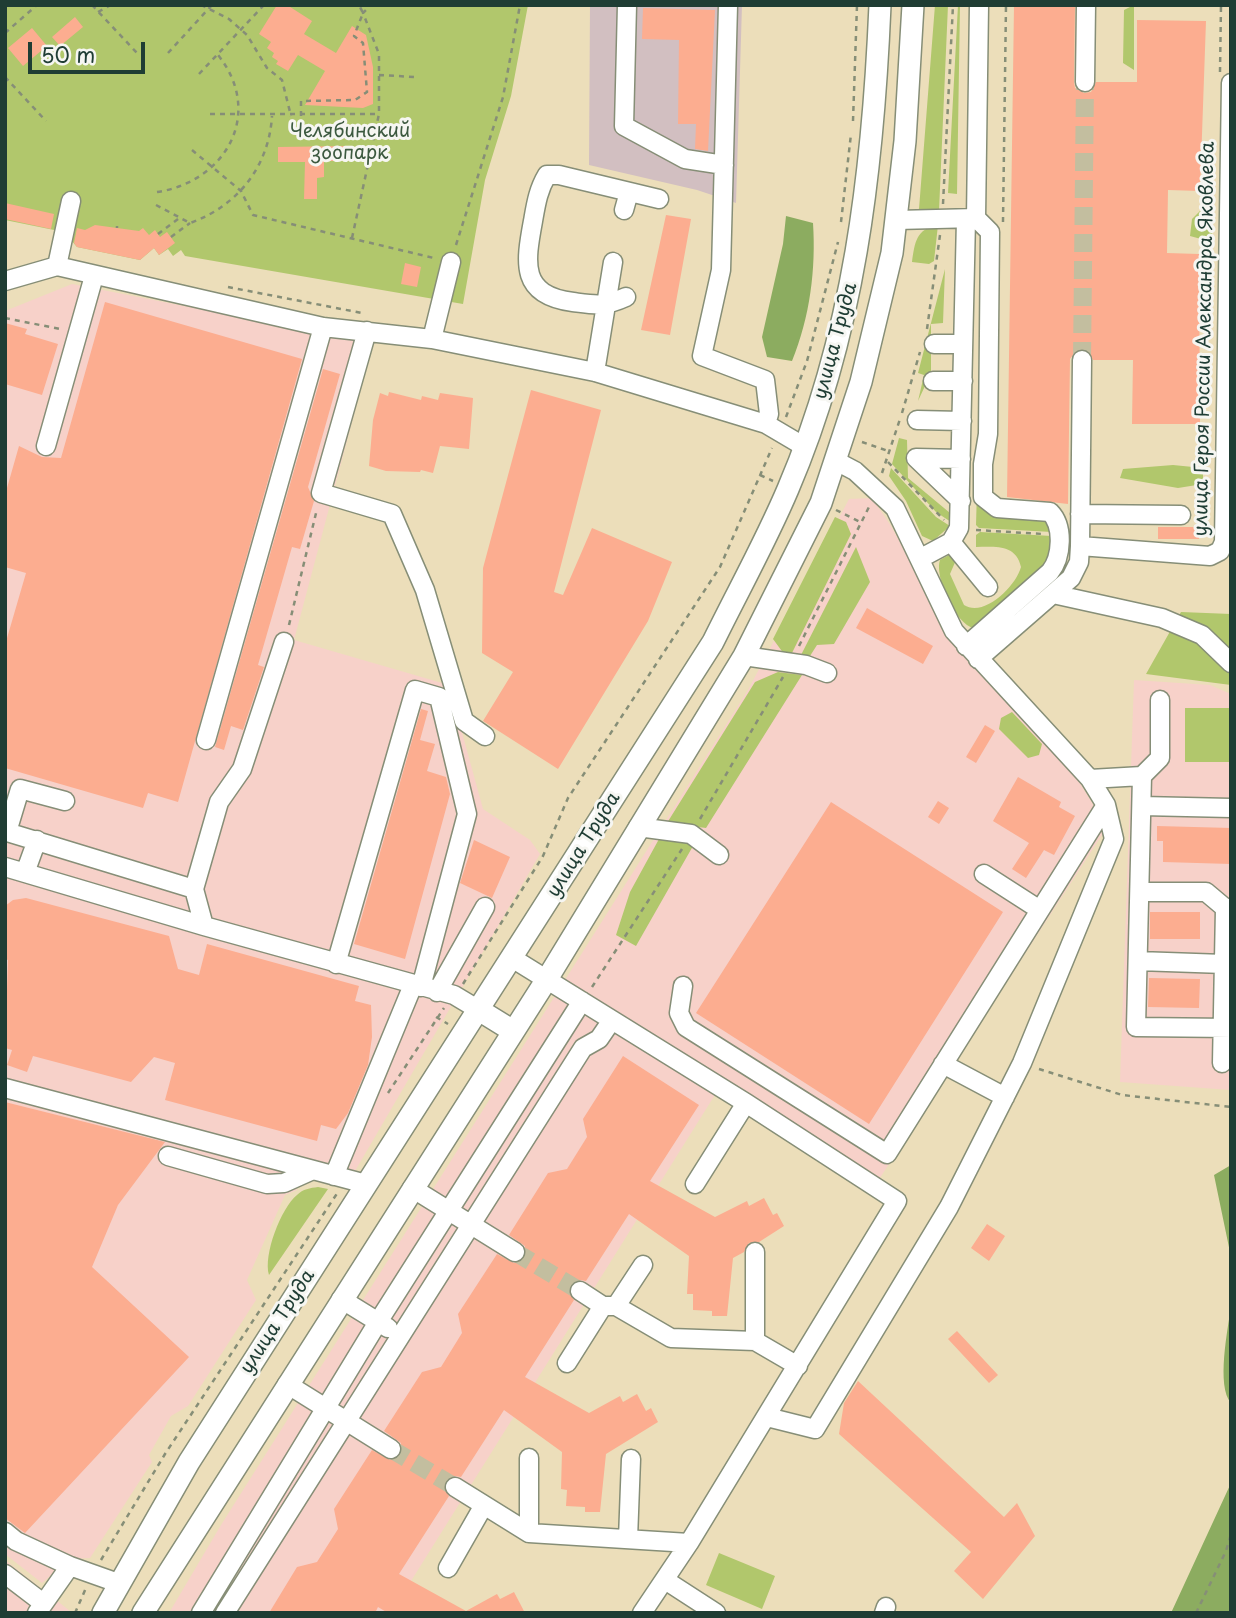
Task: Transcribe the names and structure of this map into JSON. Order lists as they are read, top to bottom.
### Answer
{
  "streets": {
    "main road": ["улица Труда"],
    "street": ["улица Героя России Александра Яковлева"]
  },
  "parks": ["Челябинский зоопарк"],
  "scale_bar": "50 m"
}
